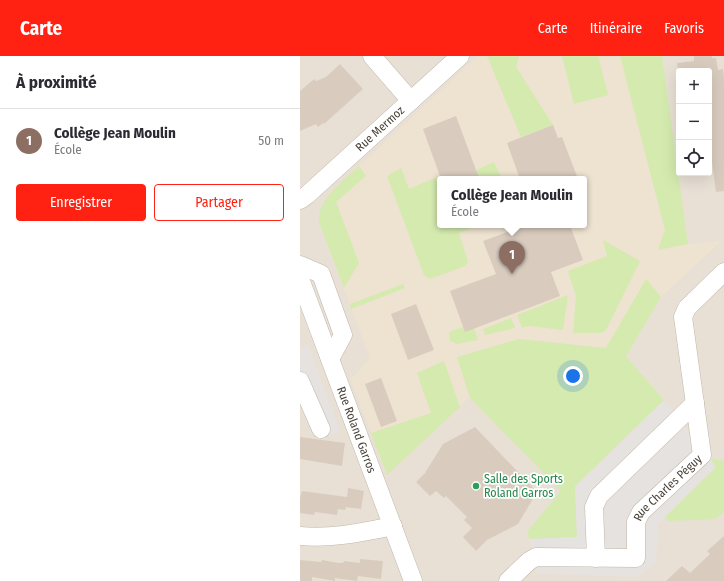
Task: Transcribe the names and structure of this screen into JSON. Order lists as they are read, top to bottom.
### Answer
{
  "streets": {
    "street": ["Rue Mermoz", "Rue Roland Garros", "Rue Charles Péguy"]
  },
  "places": ["Salle des Sports Roland Garros"],
  "page": {
    "header": "Carte",
    "nav": ["Carte", "Itinéraire", "Favoris"],
    "heading": "À proximité",
    "map_buttons": ["+", "−"],
    "list": [
      {
        "mark": "1",
        "name": "Collège Jean Moulin",
        "note": "École",
        "value": "50 m"
      }
    ],
    "buttons": ["Enregistrer", "Partager"],
    "popup": ["Collège Jean Moulin", "École"],
    "pins": "1"
  }
}
